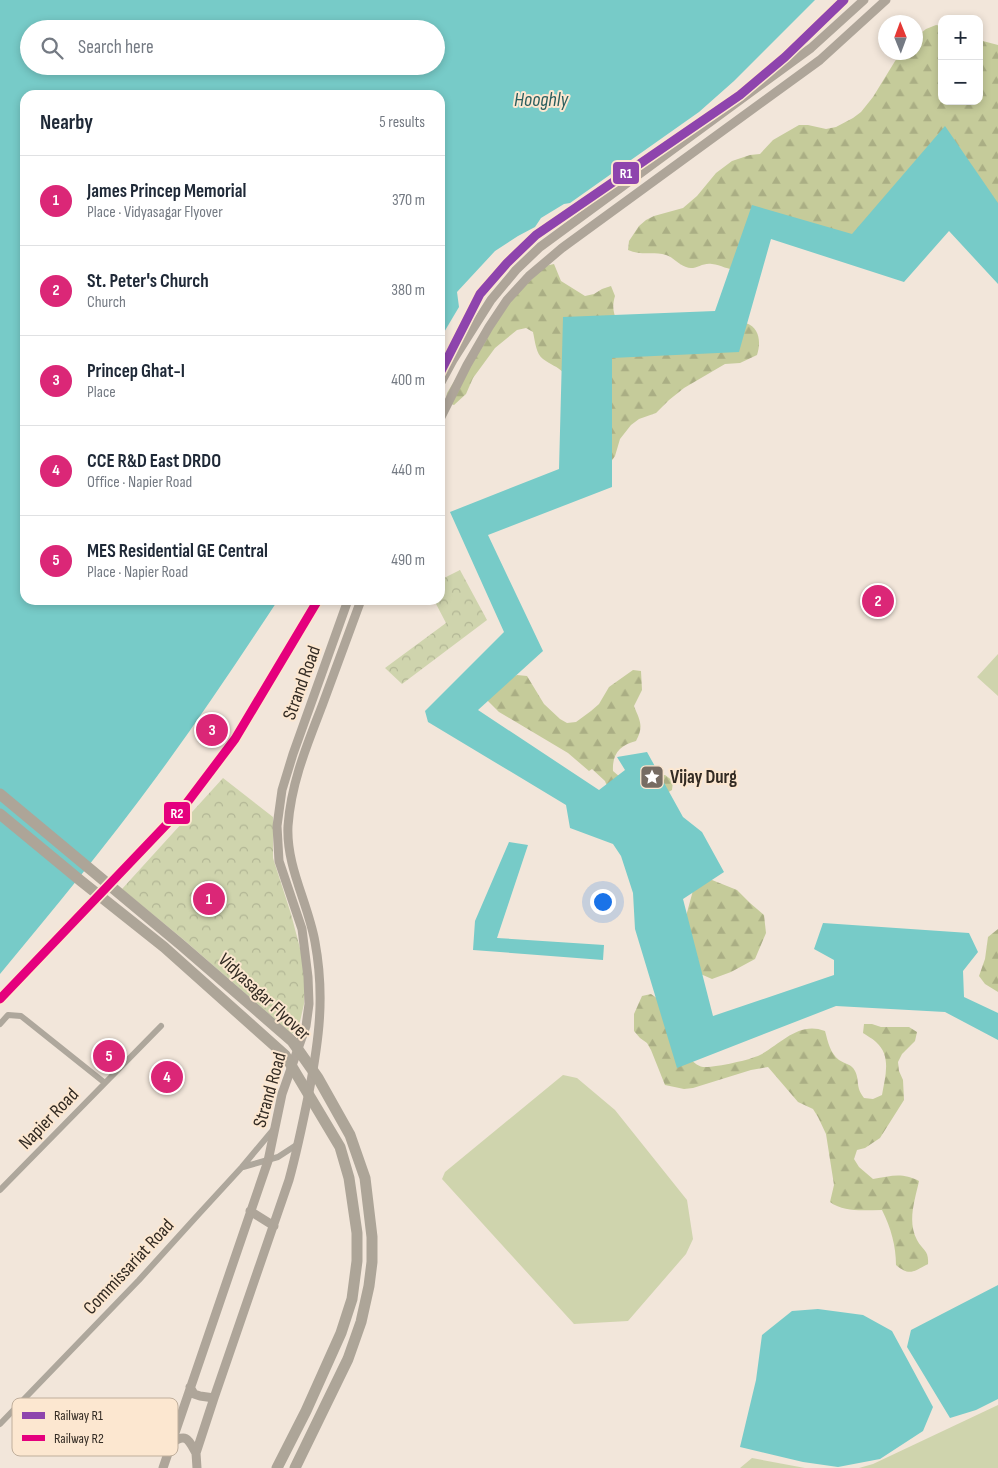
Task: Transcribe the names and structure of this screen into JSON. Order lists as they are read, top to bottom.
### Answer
{
  "streets": {
    "highway": ["Vidyasagar Flyover"],
    "main road": ["Strand Road"],
    "street": ["Napier Road", "Commissariat Road"]
  },
  "crossings": [
    ["Strand Road", "Commissariat Road"]
  ],
  "water": ["Hooghly"],
  "places": {
    "place": ["Vijay Durg"]
  },
  "lines": ["rail line R1", "rail line R2"],
  "legend": ["Railway R1", "Railway R2"],
  "north": "top",
  "page": {
    "map_buttons": ["+", "−"],
    "search": "Search here",
    "heading": ["Nearby", "5 results"],
    "list": [
      {
        "mark": "1",
        "name": "James Princep Memorial",
        "note": "Place · Vidyasagar Flyover",
        "value": "370 m"
      },
      {
        "mark": "2",
        "name": "St. Peter's Church",
        "note": "Church",
        "value": "380 m"
      },
      {
        "mark": "3",
        "name": "Princep Ghat-I",
        "note": "Place",
        "value": "400 m"
      },
      {
        "mark": "4",
        "name": "CCE R&D East DRDO",
        "note": "Office · Napier Road",
        "value": "440 m"
      },
      {
        "mark": "5",
        "name": "MES Residential GE Central",
        "note": "Place · Napier Road",
        "value": "490 m"
      }
    ],
    "pins": [
      "2",
      "3",
      "1",
      "5",
      "4"
    ]
  }
}
